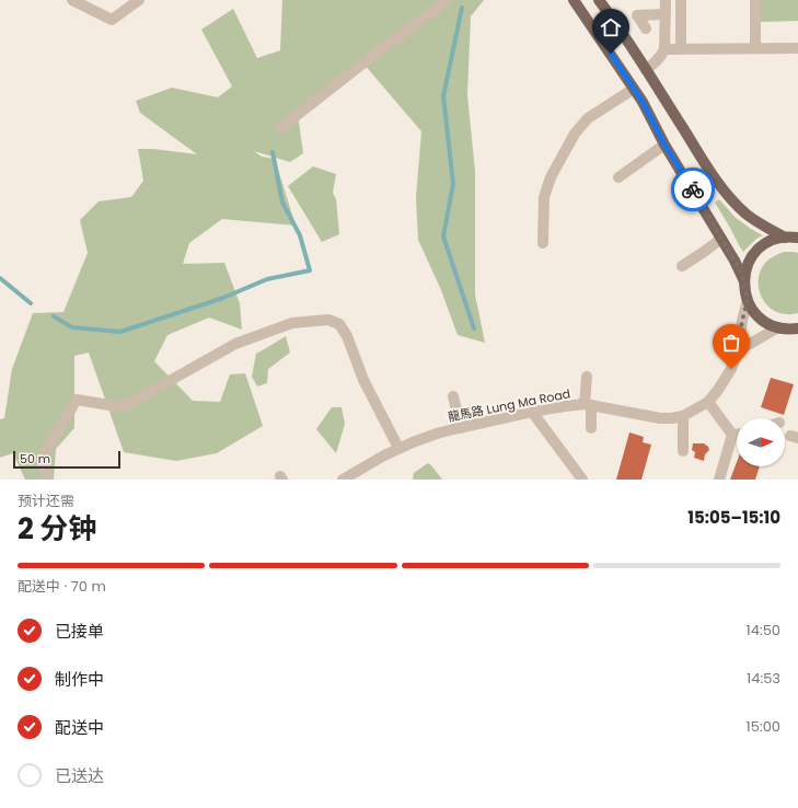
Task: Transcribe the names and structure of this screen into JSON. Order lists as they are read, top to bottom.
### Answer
{
  "streets": {
    "street": ["龍馬路 Lung Ma Road"]
  },
  "scale_bar": "50 m",
  "north": "right",
  "page": {
    "scale": "50 m",
    "heading": ["2 分钟", "预计还需", "15:05–15:10"],
    "bar": "配送中 · 70 m",
    "list": [
      ["已接单", "14:50"],
      ["制作中", "14:53"],
      ["配送中", "15:00"],
      "已送达"
    ]
  }
}
